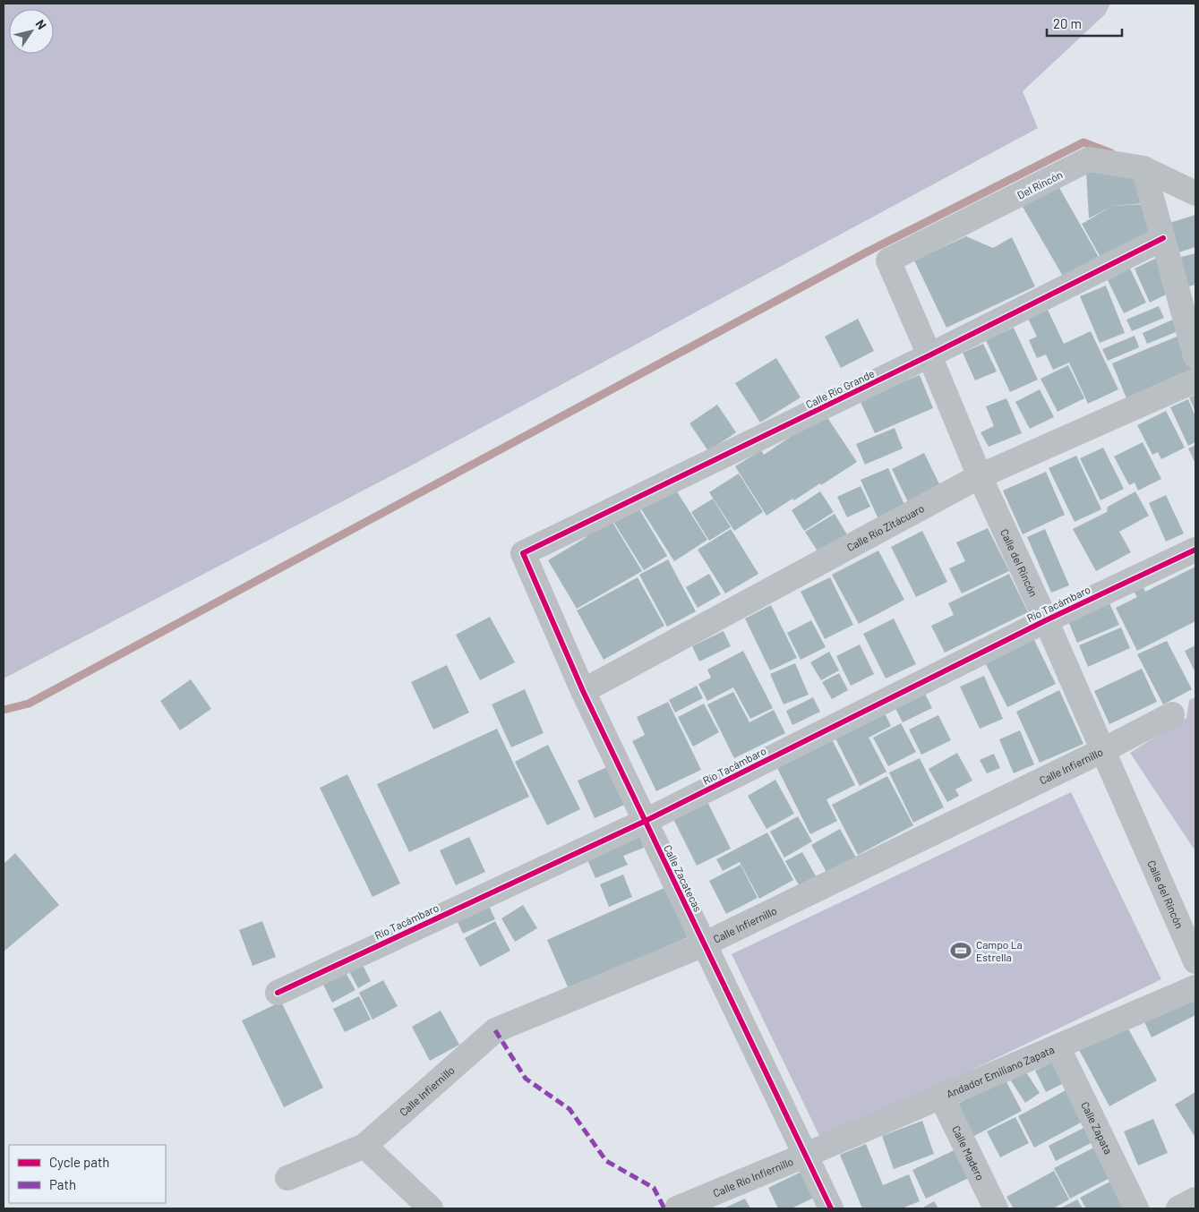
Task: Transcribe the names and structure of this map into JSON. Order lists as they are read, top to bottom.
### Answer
{
  "streets": {
    "street": [
      "Del Rincón",
      "Calle Río Grande",
      "Calle Río Zitácuaro",
      "Calle del Rincón",
      "Río Tacámbaro",
      "Calle Infiernillo",
      "Calle Zacatecas",
      "Andador Emiliano Zapata",
      "Calle Zapata",
      "Calle Madero",
      "Calle Río Infiernillo"
    ]
  },
  "crossings": [
    ["Del Rincón", "Calle del Rincón"],
    ["Calle Río Grande", "Calle del Rincón"],
    ["Calle Río Grande", "Calle Zacatecas"],
    ["Calle Río Zitácuaro", "Calle del Rincón"],
    ["Calle Río Zitácuaro", "Calle Zacatecas"],
    ["Calle del Rincón", "Río Tacámbaro"],
    ["Calle del Rincón", "Calle Infiernillo"],
    ["Río Tacámbaro", "Calle Zacatecas"],
    ["Calle Infiernillo", "Calle Zacatecas"],
    ["Calle Zacatecas", "Andador Emiliano Zapata"],
    ["Calle Zacatecas", "Calle Río Infiernillo"],
    ["Andador Emiliano Zapata", "Calle Zapata"],
    ["Andador Emiliano Zapata", "Calle Madero"],
    ["Andador Emiliano Zapata", "Calle Río Infiernillo"]
  ],
  "places": {
    "sports": ["Campo La Estrella"]
  },
  "legend": ["Cycle path", "Path"],
  "scale_bar": "20 m",
  "north": "top right"
}
